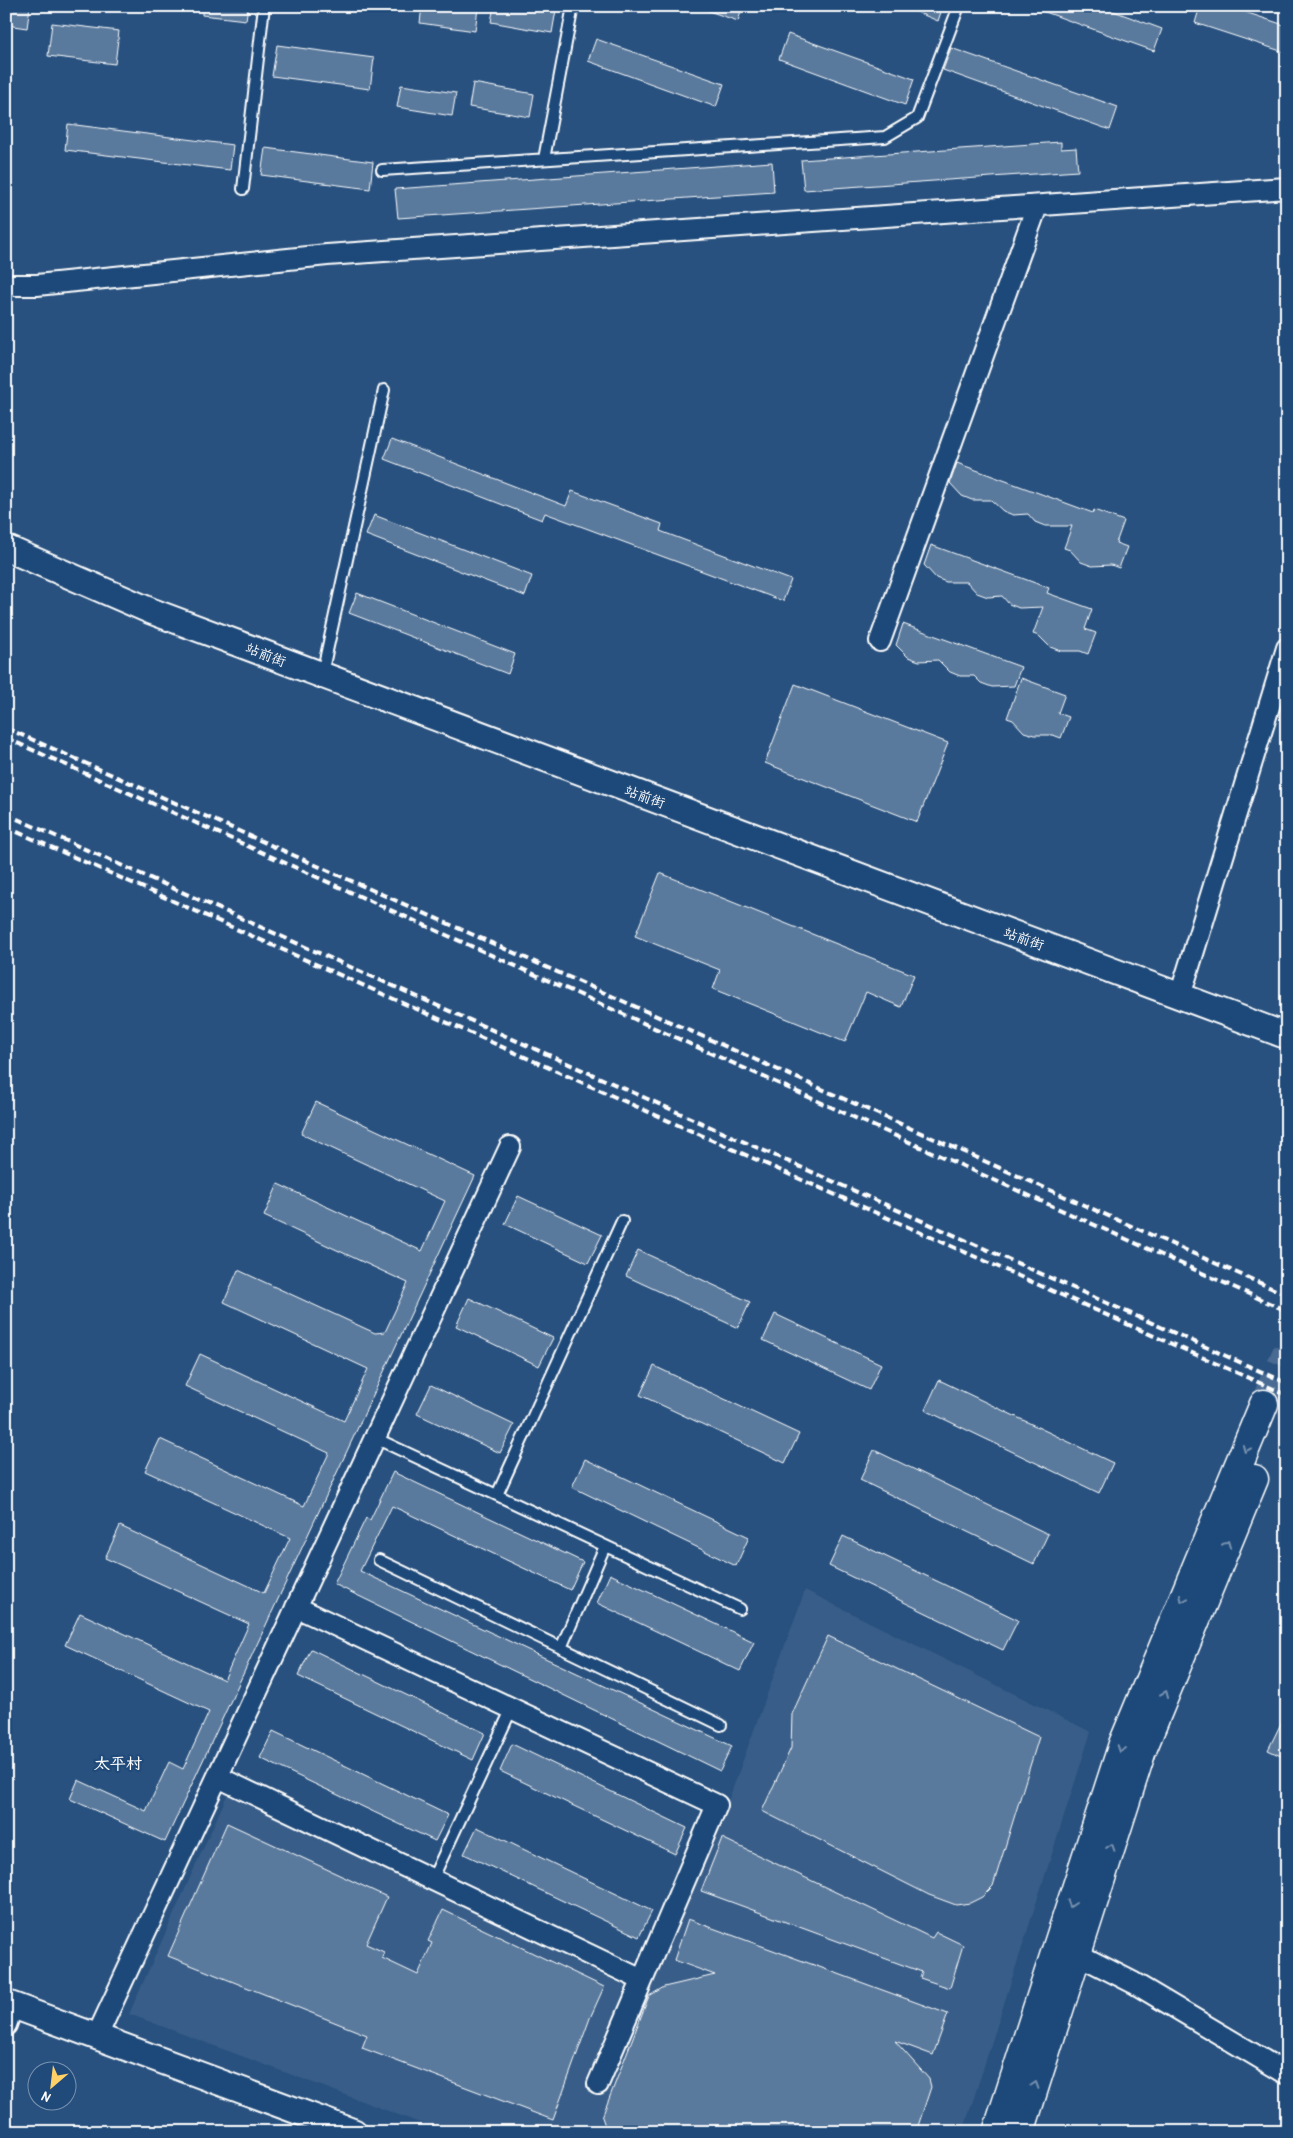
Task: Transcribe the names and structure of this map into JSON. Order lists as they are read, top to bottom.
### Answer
{
  "streets": {
    "street": ["站前街"]
  },
  "districts": ["太平村"],
  "north": "bottom left"
}
